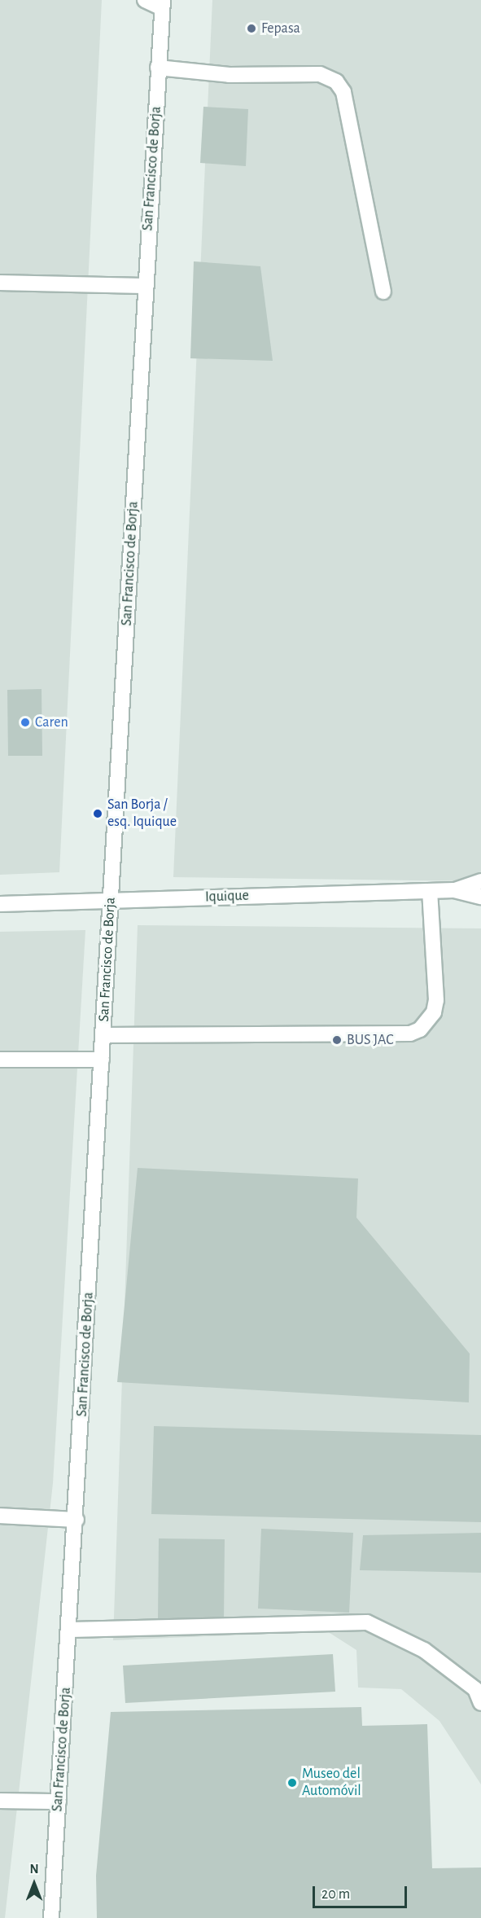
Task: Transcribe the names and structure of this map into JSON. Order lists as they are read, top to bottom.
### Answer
{
  "streets": {
    "street": ["San Francisco de Borja", "Iquique"]
  },
  "crossings": [
    ["San Francisco de Borja", "Iquique"]
  ],
  "places": [
    "Fepasa",
    "Caren",
    "San Borja / esq. Iquique",
    "BUS JAC",
    "Museo del Automóvil"
  ],
  "scale_bar": "20 m",
  "north": "top"
}
